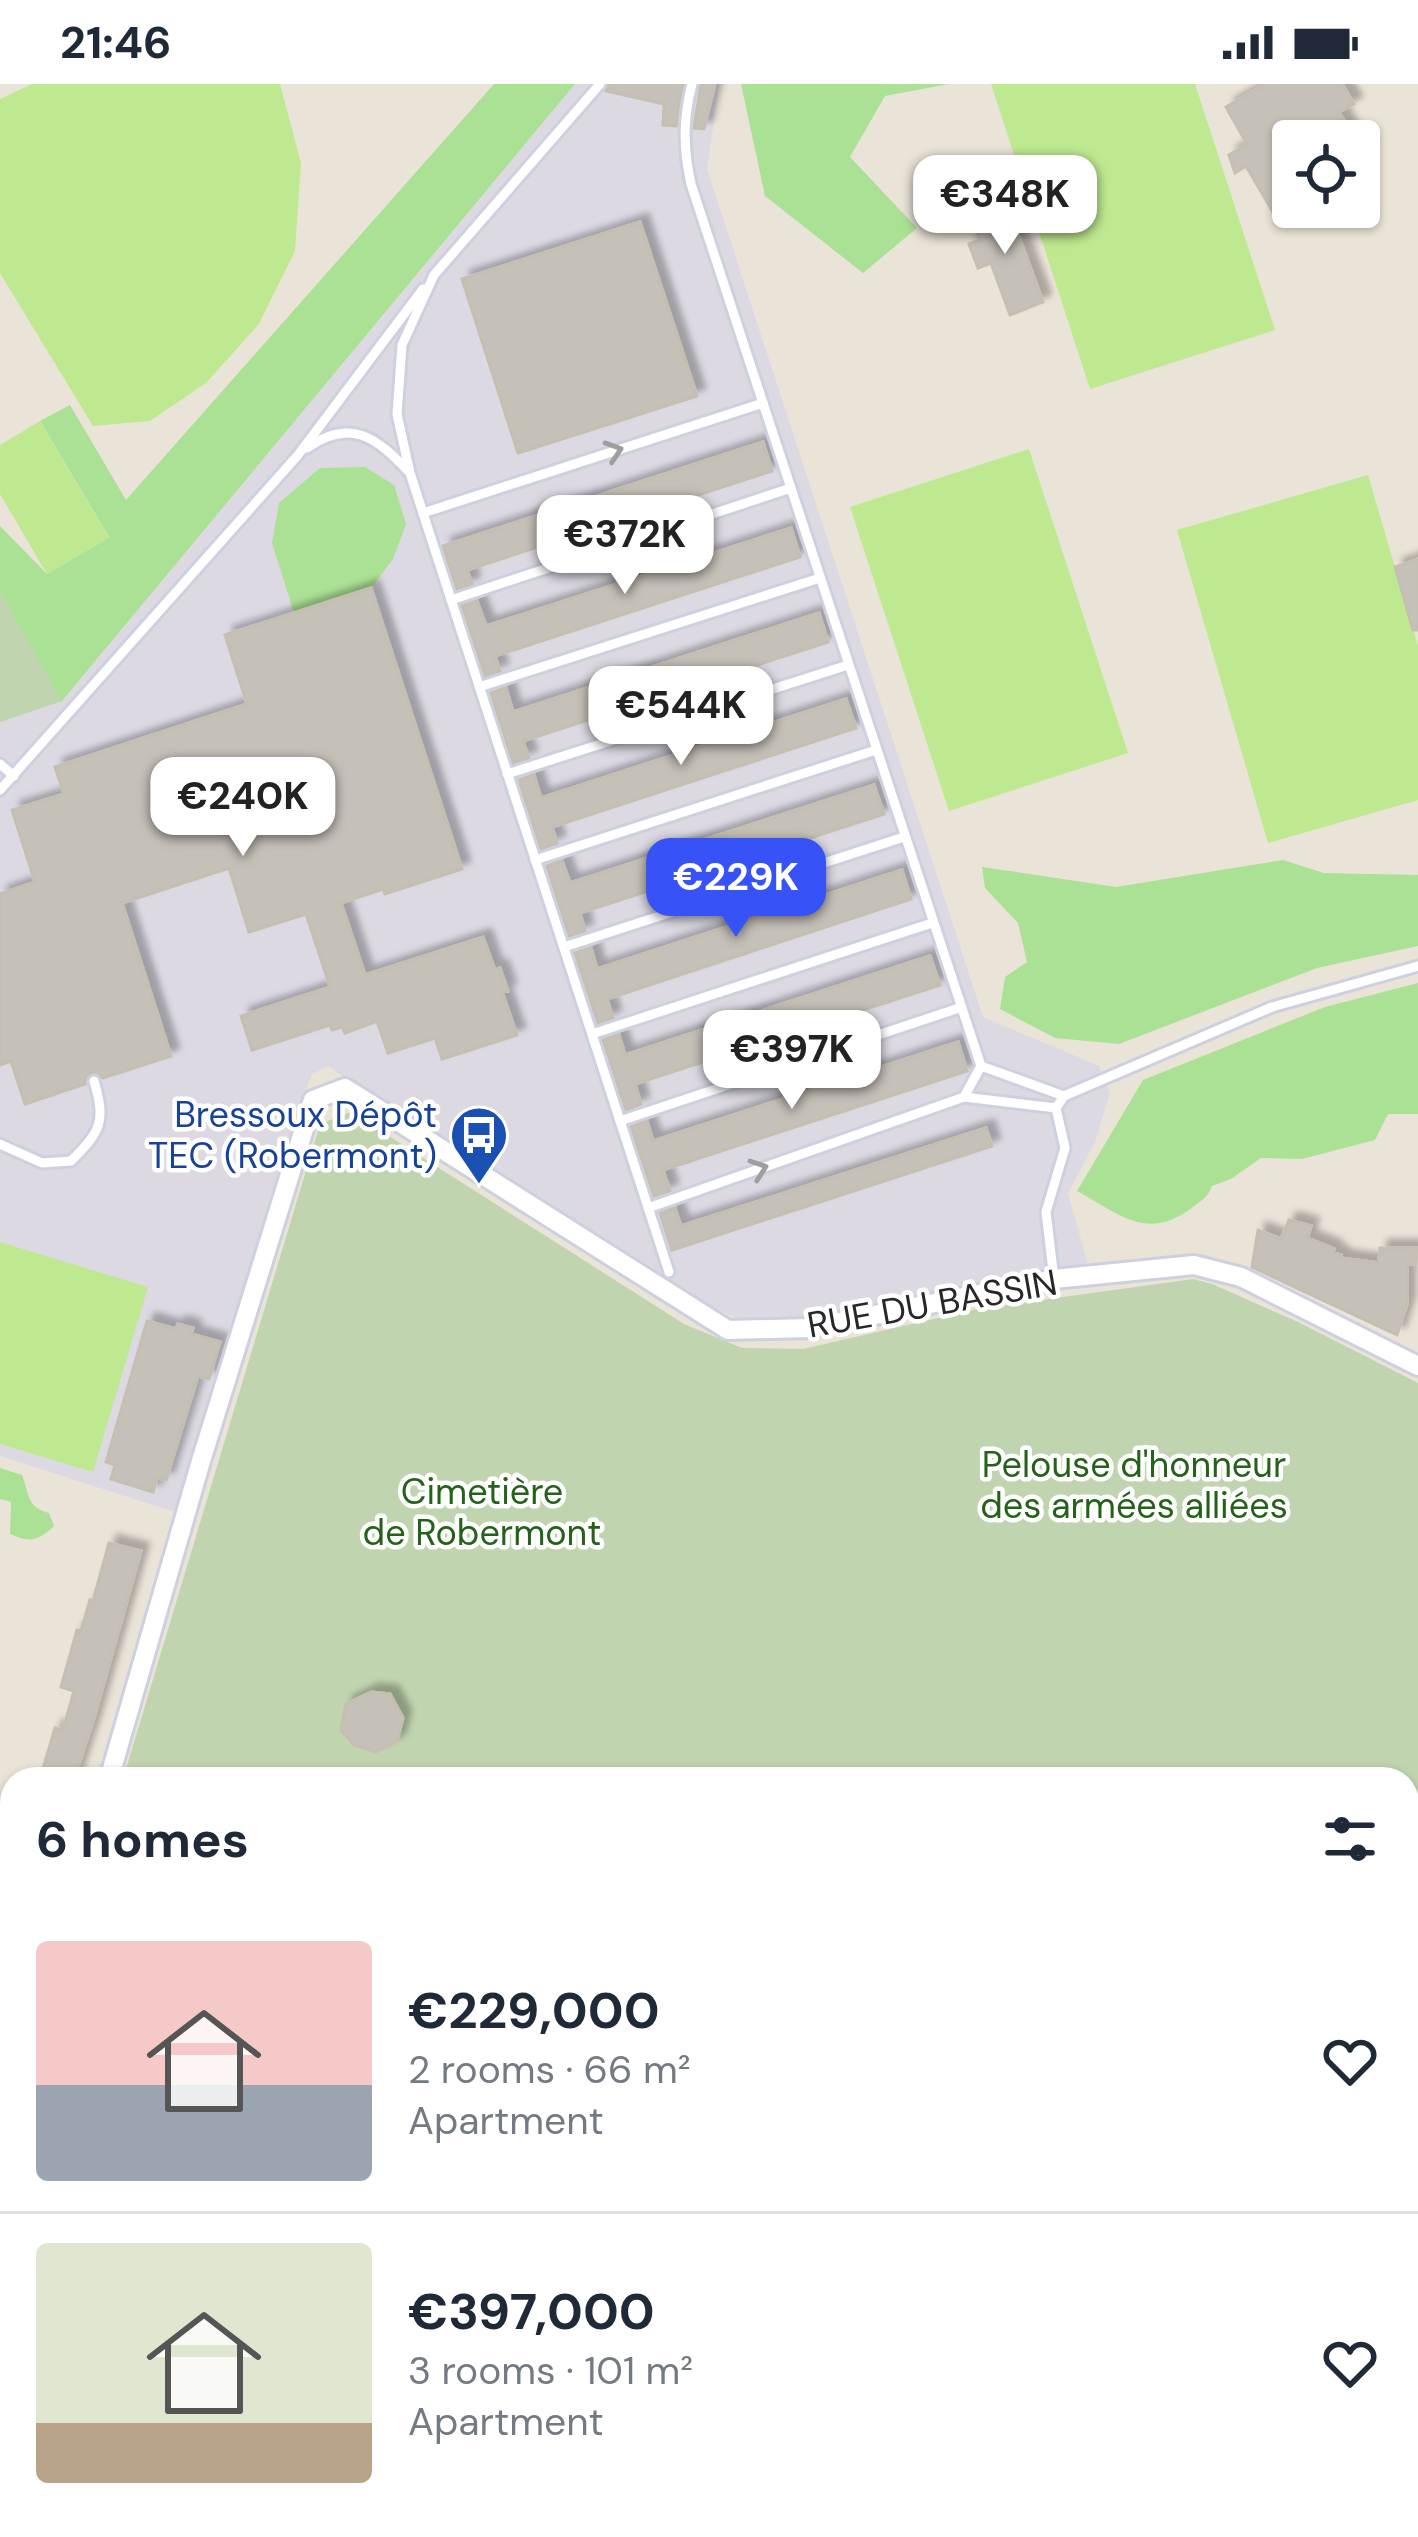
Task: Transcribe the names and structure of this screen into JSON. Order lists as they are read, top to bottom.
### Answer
{
  "streets": {
    "street": ["RUE DU BASSIN"]
  },
  "parks": ["Pelouse d'honneur des armées alliées", "Cimetière de Robermont"],
  "places": {
    "bus stop": ["Bressoux Dépôt TEC (Robermont)"]
  },
  "page": {
    "status": "21:46",
    "price": [
      "€348K",
      "€372K",
      "€544K",
      "€240K",
      "€229K",
      "€397K"
    ],
    "heading": "6 homes",
    "list": [
      {
        "name": "€229,000",
        "note": "2 rooms · 66 m² · Apartment"
      },
      {
        "name": "€397,000",
        "note": "3 rooms · 101 m² · Apartment"
      }
    ]
  }
}
